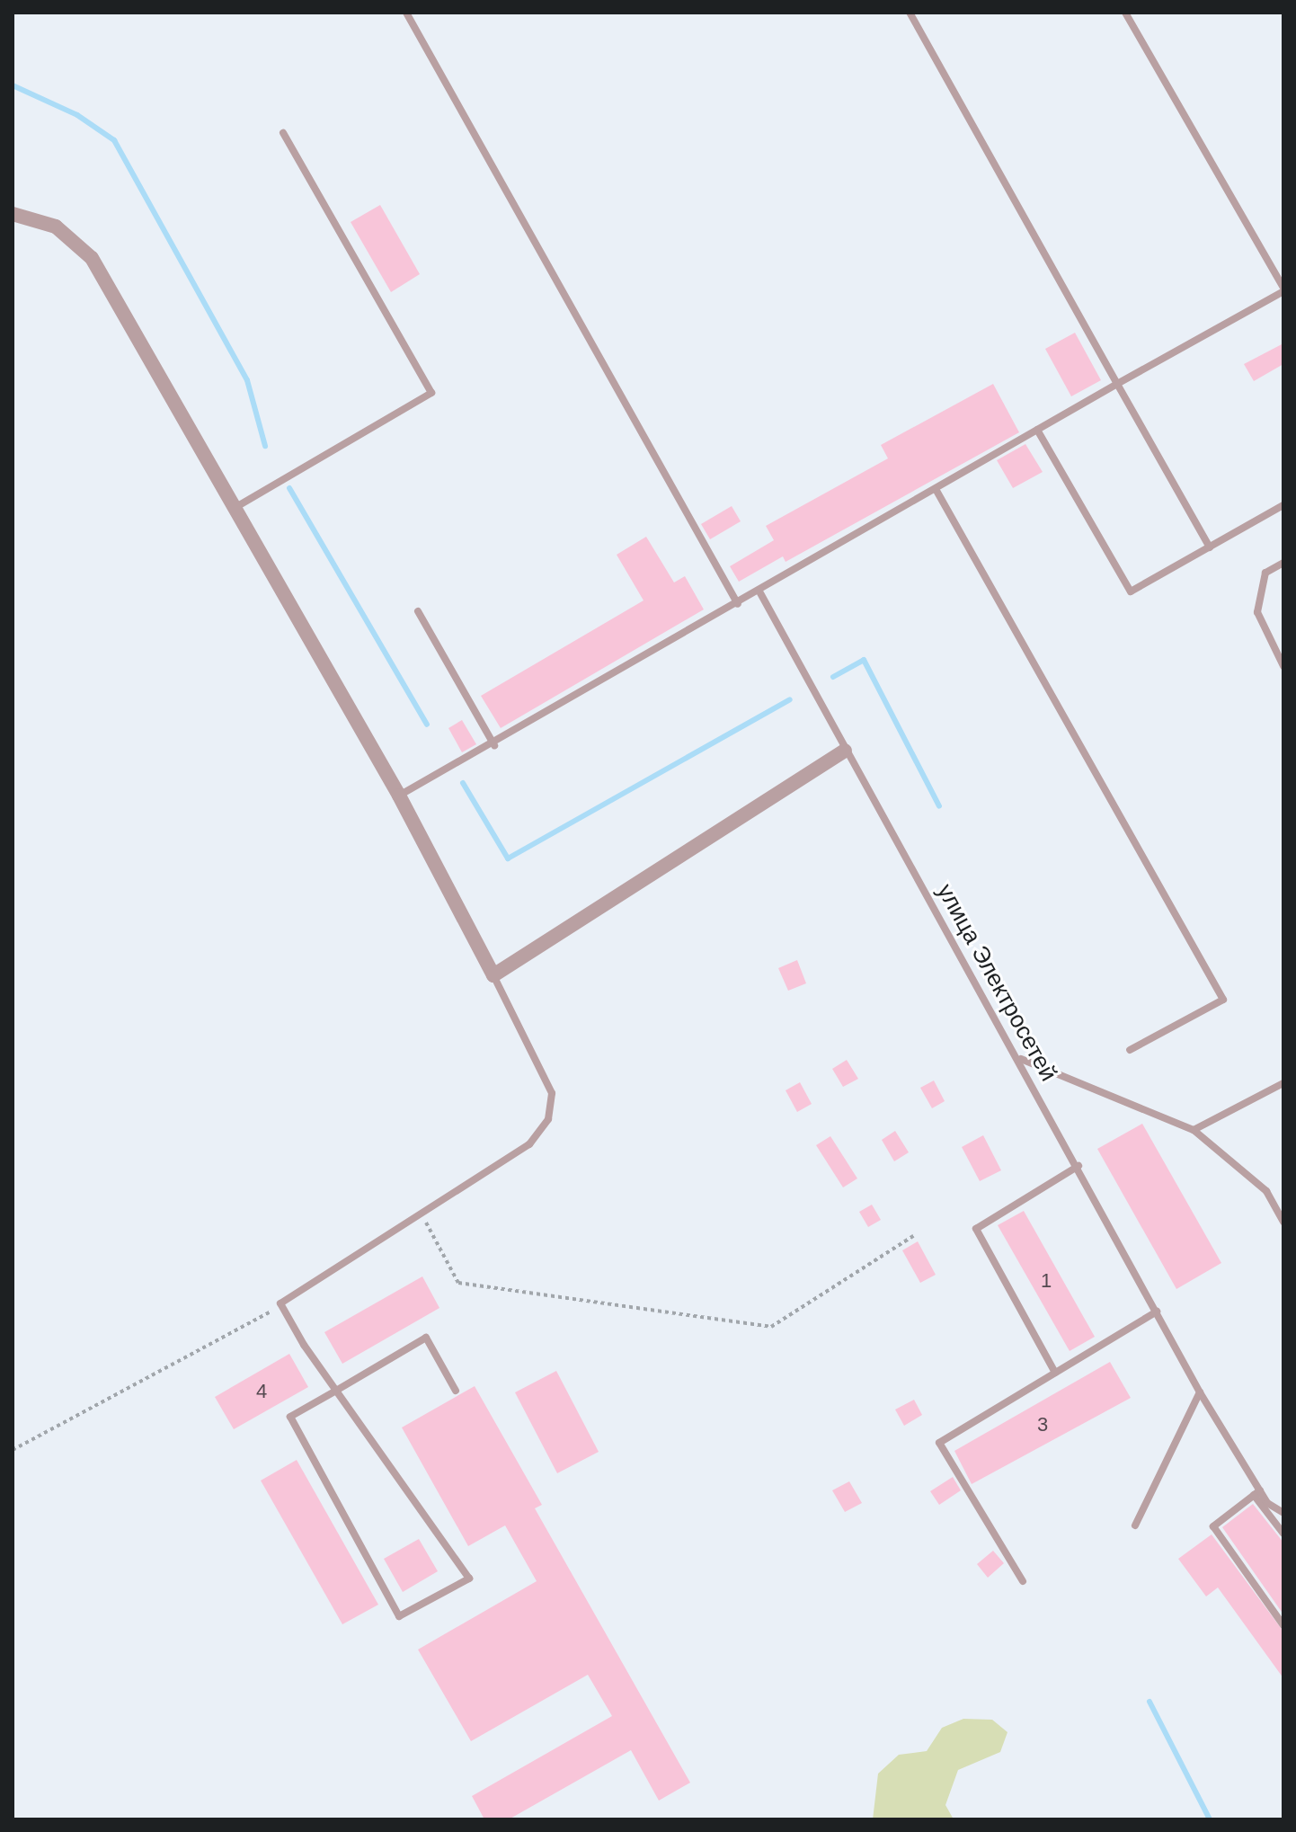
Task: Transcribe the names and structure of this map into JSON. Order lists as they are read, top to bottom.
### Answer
{
  "streets": {
    "lane": ["улица Электросетей"]
  },
  "house_numbers": ["1", "4", "3"]
}
